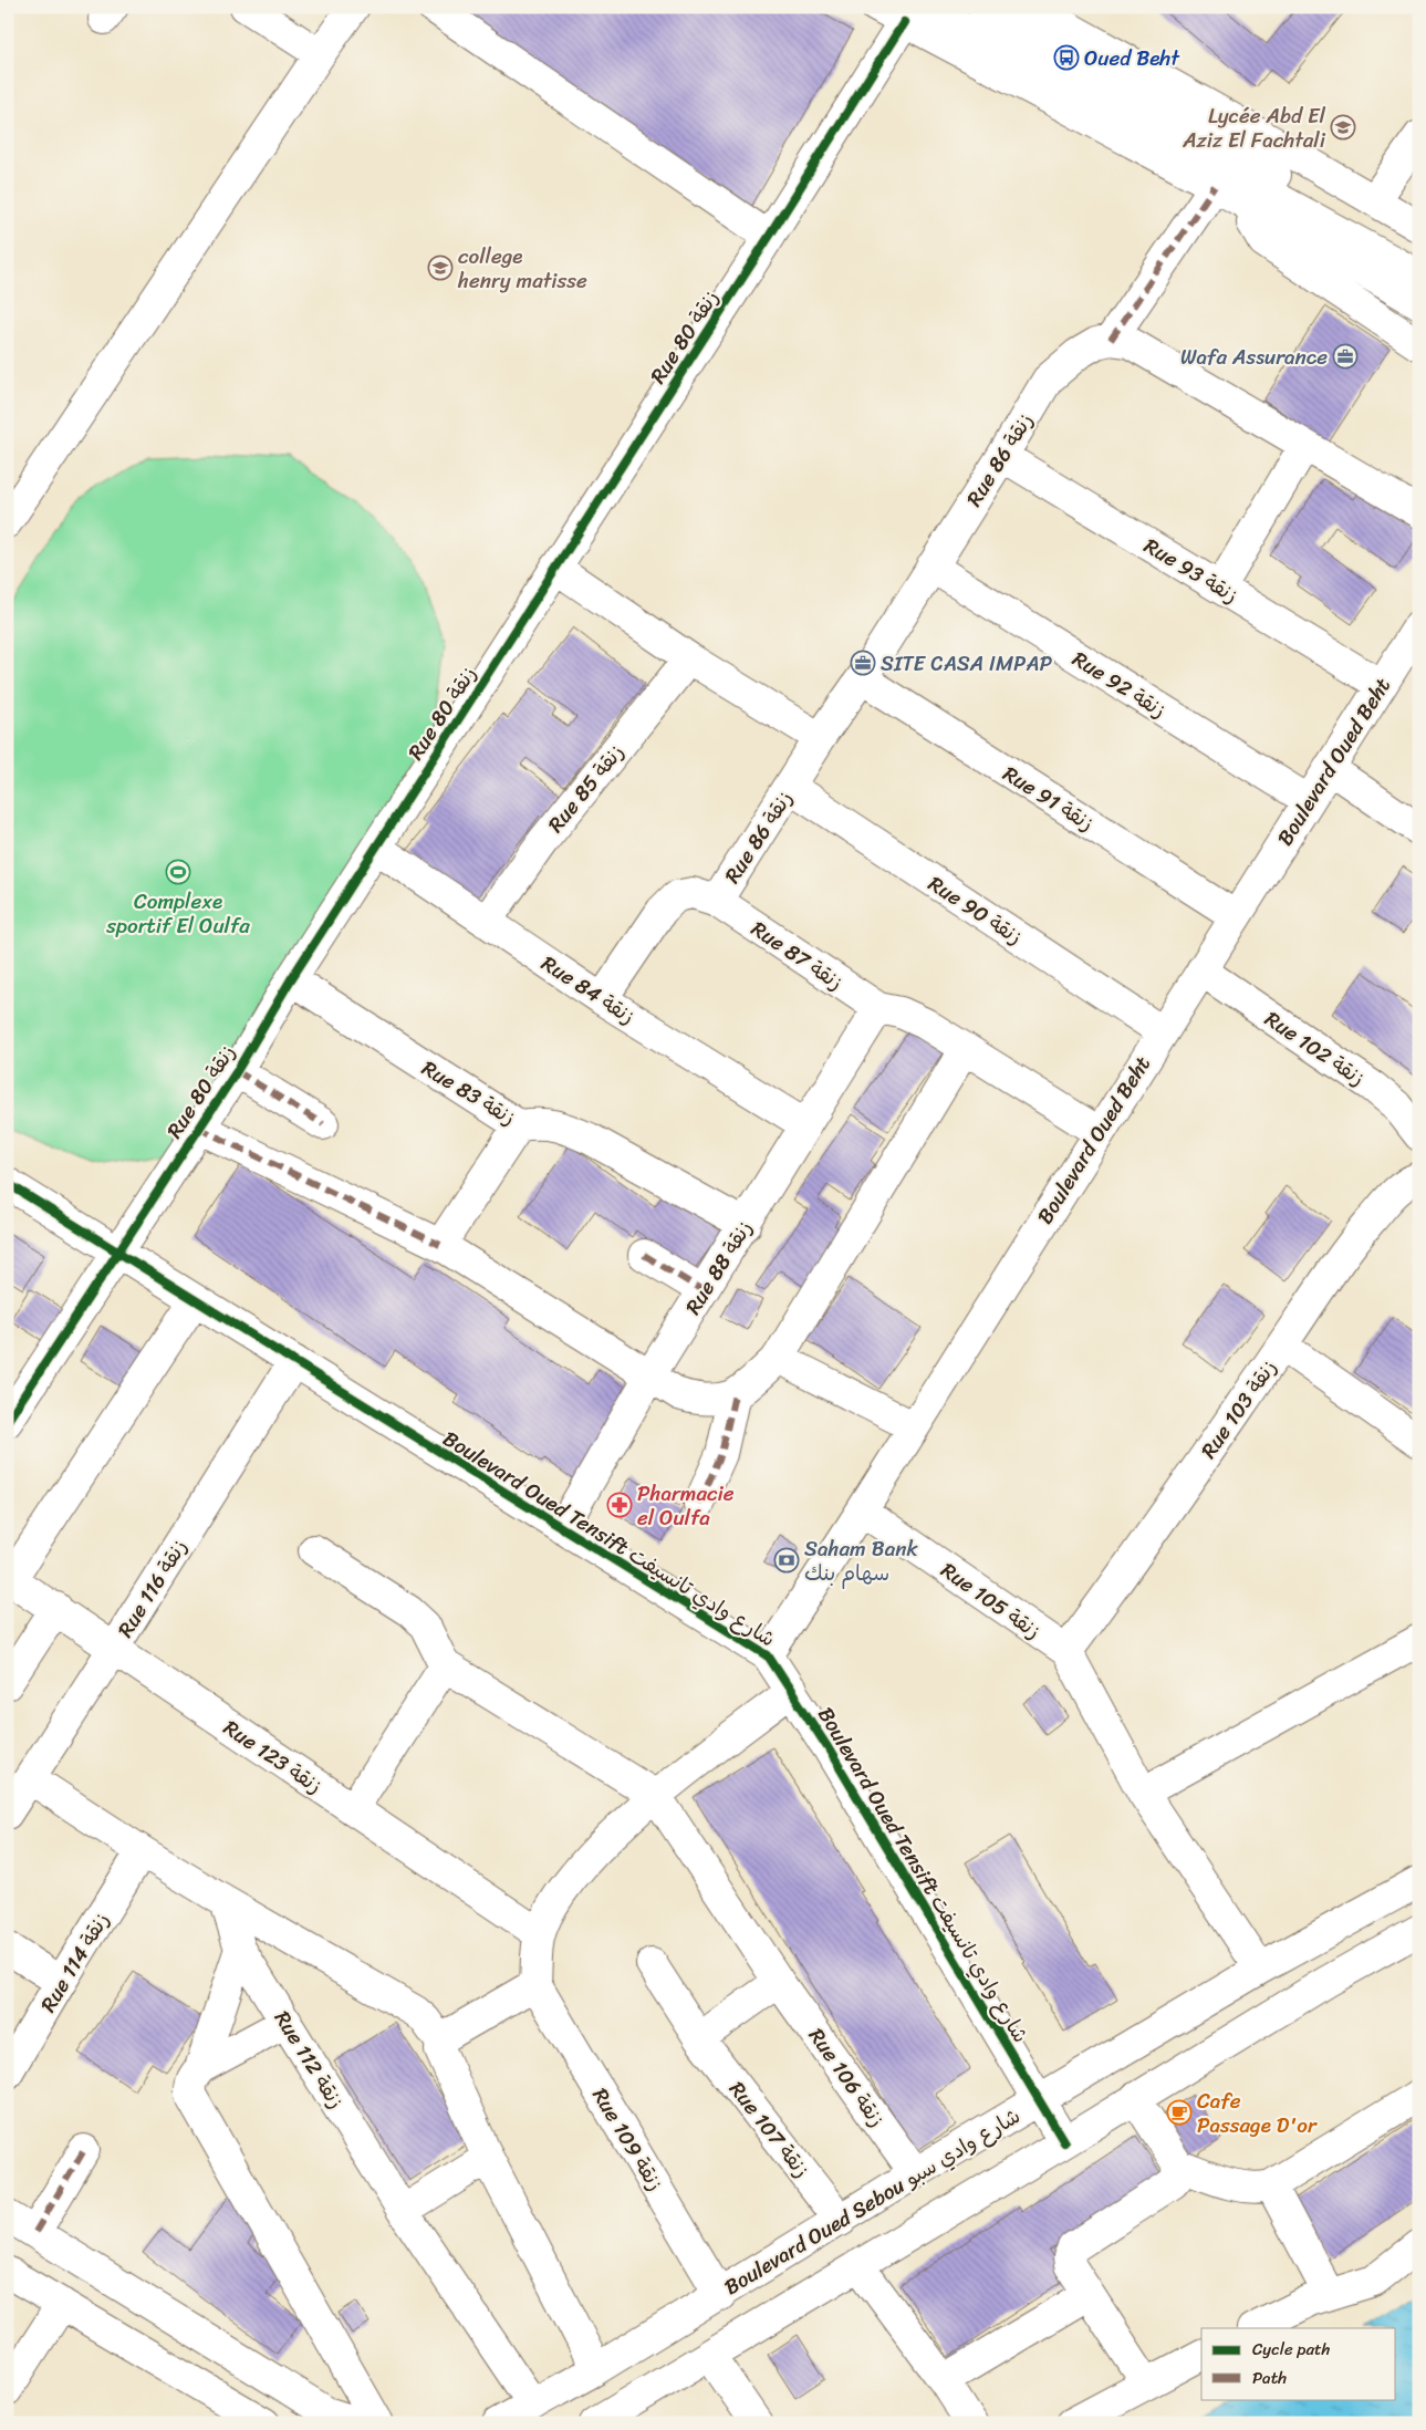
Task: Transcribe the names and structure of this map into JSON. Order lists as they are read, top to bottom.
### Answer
{
  "streets": {
    "street": [
      "Rue 80 زنقة",
      "Rue 86 زنقة",
      "Rue 93 زنقة",
      "Rue 92 زنقة",
      "Boulevard Oued Beht",
      "Rue 85 زنقة",
      "Rue 91 زنقة",
      "Rue 90 زنقة",
      "Rue 87 زنقة",
      "Rue 84 زنقة",
      "Rue 102 زنقة",
      "Rue 83 زنقة",
      "Rue 88 زنقة",
      "Rue 103 زنقة",
      "Boulevard Oued Tensift شارع وادي تانسيفت",
      "Rue 116 زنقة",
      "Rue 105 زنقة",
      "Rue 123 زنقة",
      "Rue 114 زنقة",
      "Rue 112 زنقة",
      "Rue 106 زنقة",
      "Rue 107 زنقة",
      "Rue 109 زنقة",
      "Boulevard Oued Sebou شارع وادي سبو"
    ]
  },
  "crossings": [
    ["Rue 80 زنقة", "Rue 84 زنقة"],
    ["Rue 80 زنقة", "Rue 83 زنقة"],
    ["Rue 80 زنقة", "Boulevard Oued Tensift شارع وادي تانسيفت"],
    ["Rue 86 زنقة", "Rue 93 زنقة"],
    ["Rue 86 زنقة", "Rue 92 زنقة"],
    ["Rue 86 زنقة", "Rue 91 زنقة"],
    ["Rue 86 زنقة", "Rue 90 زنقة"],
    ["Rue 86 زنقة", "Rue 87 زنقة"],
    ["Rue 93 زنقة", "Boulevard Oued Beht"],
    ["Rue 92 زنقة", "Boulevard Oued Beht"],
    ["Boulevard Oued Beht", "Rue 91 زنقة"],
    ["Boulevard Oued Beht", "Rue 90 زنقة"],
    ["Boulevard Oued Beht", "Rue 87 زنقة"],
    ["Boulevard Oued Beht", "Rue 102 زنقة"],
    ["Boulevard Oued Beht", "Boulevard Oued Tensift شارع وادي تانسيفت"],
    ["Boulevard Oued Beht", "Rue 105 زنقة"],
    ["Rue 85 زنقة", "Rue 84 زنقة"],
    ["Rue 87 زنقة", "Rue 84 زنقة"],
    ["Rue 87 زنقة", "Rue 88 زنقة"],
    ["Rue 84 زنقة", "Rue 88 زنقة"],
    ["Rue 83 زنقة", "Rue 88 زنقة"],
    ["Rue 88 زنقة", "Boulevard Oued Tensift شارع وادي تانسيفت"],
    ["Rue 103 زنقة", "Rue 105 زنقة"],
    ["Boulevard Oued Tensift شارع وادي تانسيفت", "Rue 116 زنقة"],
    ["Boulevard Oued Tensift شارع وادي تانسيفت", "Boulevard Oued Sebou شارع وادي سبو"],
    ["Rue 116 زنقة", "Rue 123 زنقة"],
    ["Rue 112 زنقة", "Boulevard Oued Sebou شارع وادي سبو"],
    ["Rue 106 زنقة", "Boulevard Oued Sebou شارع وادي سبو"],
    ["Rue 107 زنقة", "Boulevard Oued Sebou شارع وادي سبو"],
    ["Rue 109 زنقة", "Boulevard Oued Sebou شارع وادي سبو"]
  ],
  "places": {
    "bus stop": ["Oued Beht"],
    "school or university": ["Lycée Abd El Aziz El Fachtali", "college henry matisse"],
    "office": ["Wafa Assurance", "SITE CASA IMPAP"],
    "sports": ["Complexe sportif El Oulfa"],
    "pharmacy": ["Pharmacie el Oulfa"],
    "bank": ["Saham Bank سهام بنك"],
    "cafe": ["Cafe Passage D'or"]
  },
  "legend": ["Cycle path", "Path"]
}
